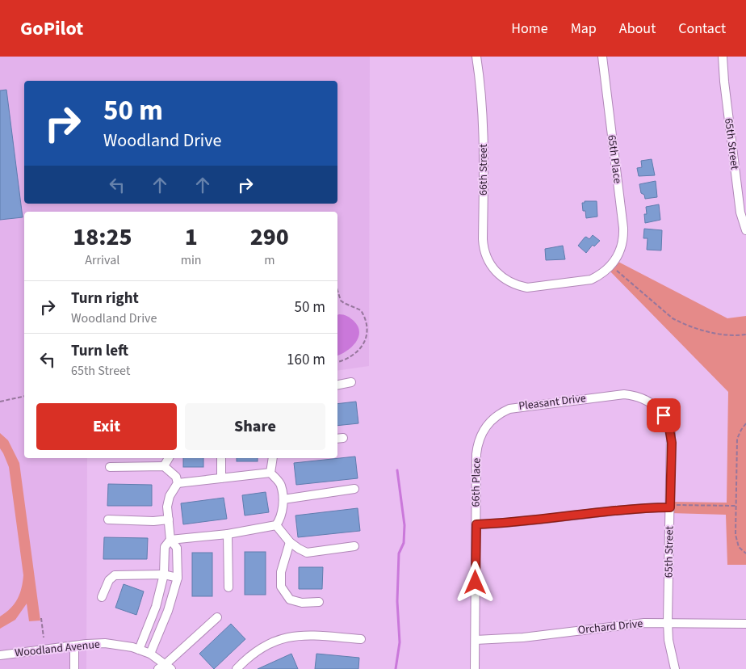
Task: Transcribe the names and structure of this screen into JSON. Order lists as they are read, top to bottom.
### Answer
{
  "streets": {
    "street": [
      "65th Street",
      "65th Place",
      "66th Street",
      "Pleasant Drive",
      "66th Place",
      "Orchard Drive",
      "Woodland Avenue"
    ]
  },
  "crossings": [
    ["65th Street", "Pleasant Drive"],
    ["65th Street", "Orchard Drive"],
    ["65th Place", "66th Street"],
    ["Pleasant Drive", "66th Place"],
    ["66th Place", "Orchard Drive"]
  ],
  "page": {
    "header": "GoPilot",
    "nav": [
      "Home",
      "Map",
      "About",
      "Contact"
    ],
    "turn": ["50 m", "Woodland Drive"],
    "eta": [
      "18:25",
      "Arrival",
      "1",
      "min",
      "290",
      "m"
    ],
    "list": [
      {
        "name": "Turn right",
        "note": "Woodland Drive",
        "value": "50 m"
      },
      {
        "name": "Turn left",
        "note": "65th Street",
        "value": "160 m"
      }
    ],
    "buttons": ["Exit", "Share"]
  }
}
